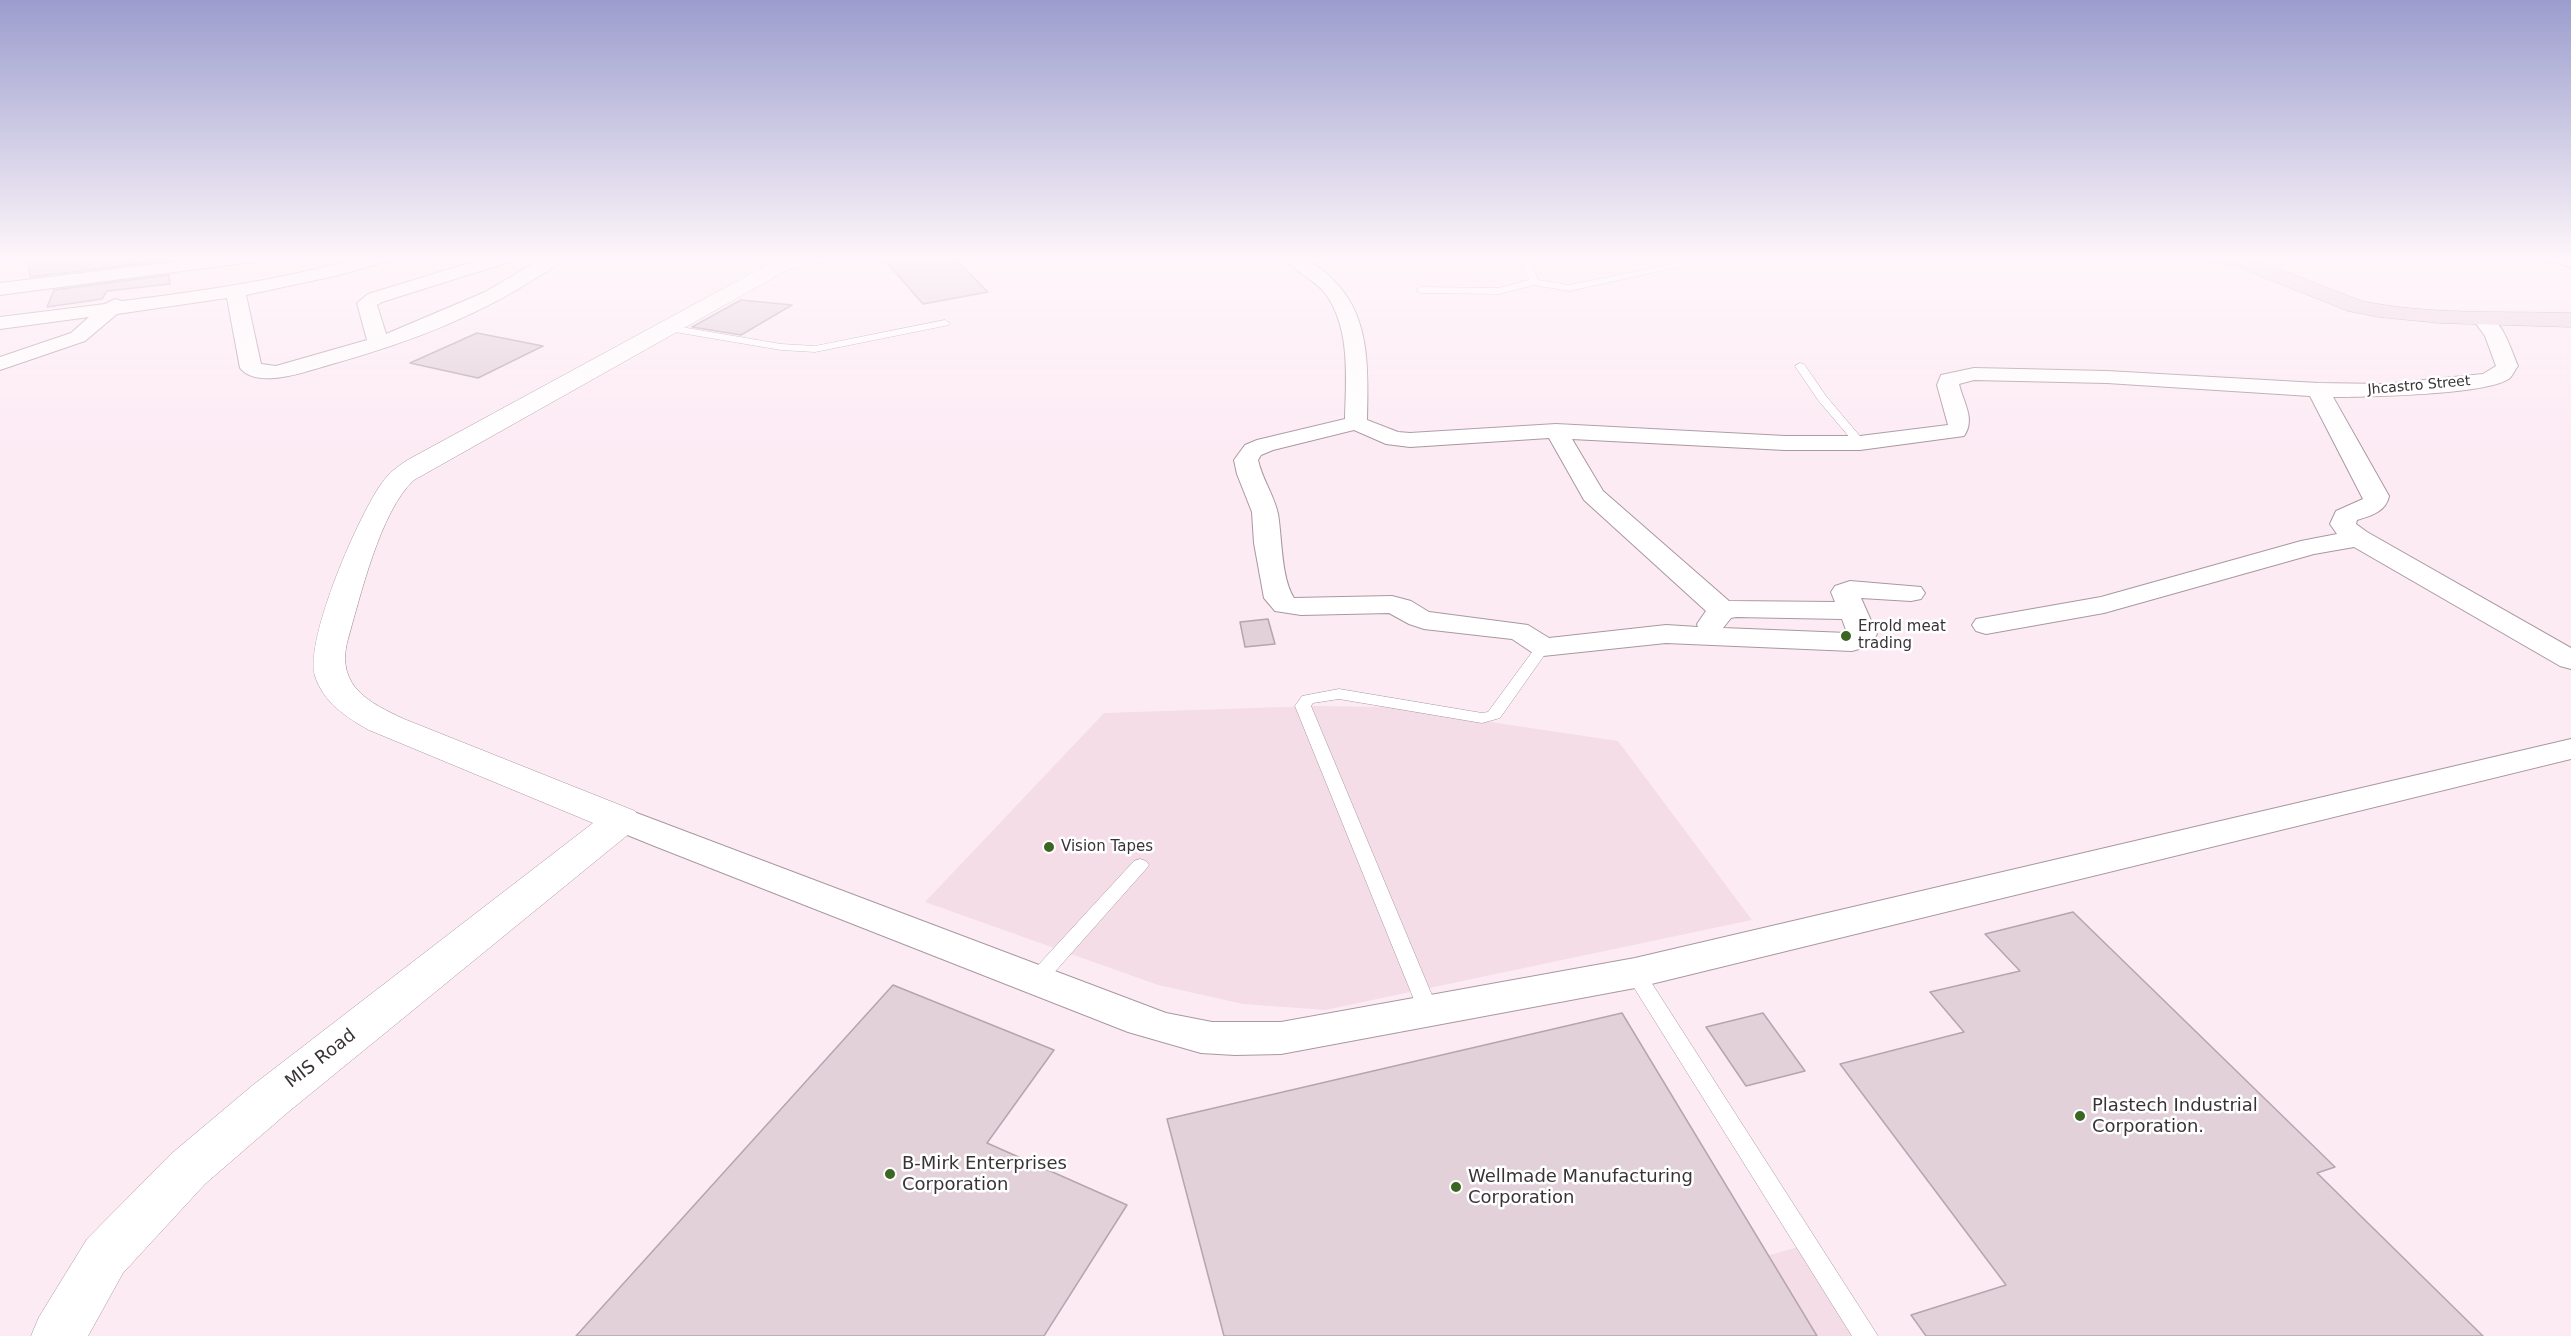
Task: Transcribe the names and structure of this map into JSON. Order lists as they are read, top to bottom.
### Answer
{
  "streets": {
    "street": ["Jhcastro Street", "MIS Road"]
  },
  "places": [
    "Errold meat trading",
    "Vision Tapes",
    "Plastech Industrial Corporation.",
    "B-Mirk Enterprises Corporation",
    "Wellmade Manufacturing Corporation"
  ]
}
